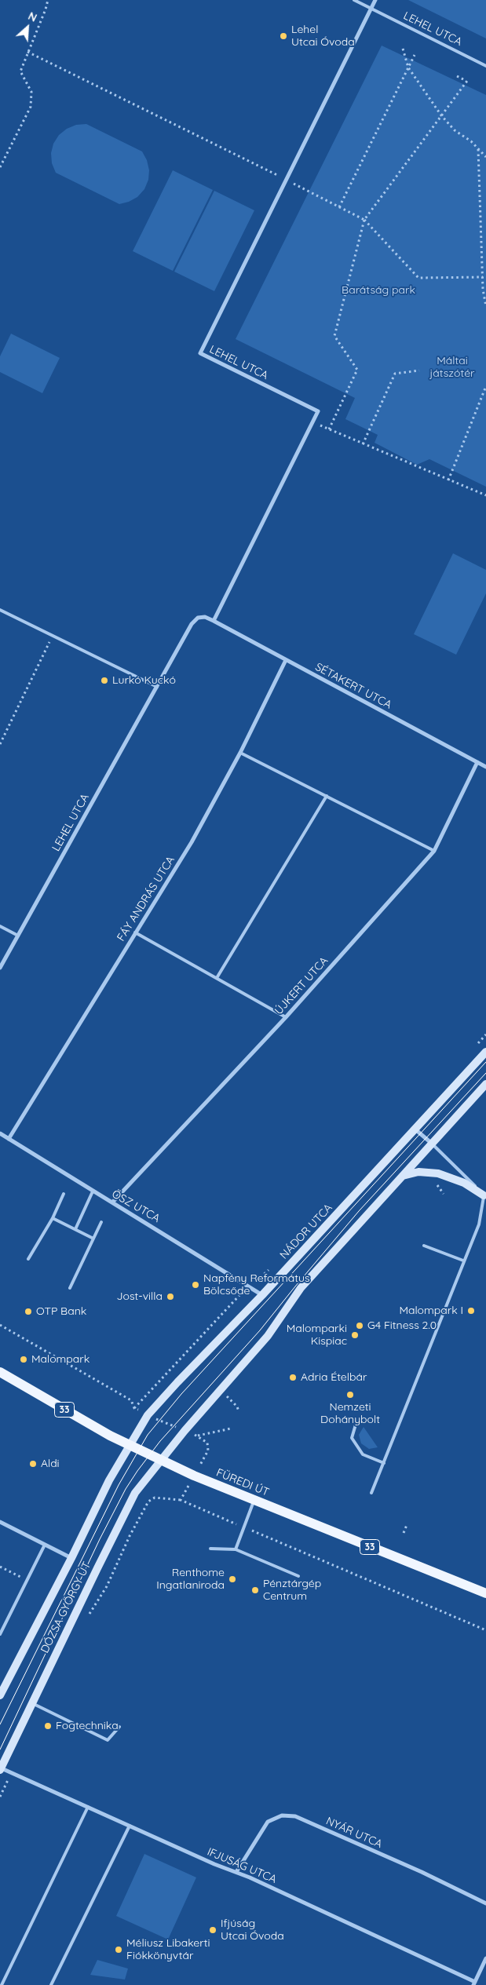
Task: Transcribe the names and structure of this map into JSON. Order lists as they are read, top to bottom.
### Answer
{
  "streets": {
    "main road": ["33", "FÜREDI ÚT"],
    "street": [
      "LEHEL UTCA",
      "SÉTAKERT UTCA",
      "FÁY ANDRÁS UTCA",
      "ÚJKERT UTCA",
      "ÖSZ UTCA",
      "NÁDOR UTCA",
      "DÓZSA GYÖRGY ÚT",
      "NYÁR UTCA",
      "IFJUSÁG UTCA"
    ]
  },
  "crossings": [
    ["LEHEL UTCA", "SÉTAKERT UTCA"],
    ["SÉTAKERT UTCA", "FÁY ANDRÁS UTCA"],
    ["SÉTAKERT UTCA", "ÚJKERT UTCA"],
    ["FÁY ANDRÁS UTCA", "ÖSZ UTCA"],
    ["ÚJKERT UTCA", "ÖSZ UTCA"],
    ["ÖSZ UTCA", "NÁDOR UTCA"],
    ["NÁDOR UTCA", "FÜREDI ÚT"],
    ["NÁDOR UTCA", "DÓZSA GYÖRGY ÚT"],
    ["FÜREDI ÚT", "DÓZSA GYÖRGY ÚT"],
    ["DÓZSA GYÖRGY ÚT", "IFJUSÁG UTCA"],
    ["NYÁR UTCA", "IFJUSÁG UTCA"]
  ],
  "parks": ["Barátság park", "Máltai játszótér"],
  "places": [
    "Lehel Utcai Óvoda",
    "Lurkó Kuckó",
    "Napfény Református Bölcsőde",
    "Jost-villa",
    "Malompark I",
    "OTP Bank",
    "G4 Fitness 2.0",
    "Malomparki Kispiac",
    "Malompark",
    "Adria Ételbár",
    "Nemzeti Dohánybolt",
    "Aldi",
    "Renthome Ingatlaniroda",
    "Pénztárgép Centrum",
    "Fogtechnika",
    "Ifjúság Utcai Óvoda",
    "Méliusz Libakerti Fiókkönyvtár"
  ],
  "north": "top right"
}
